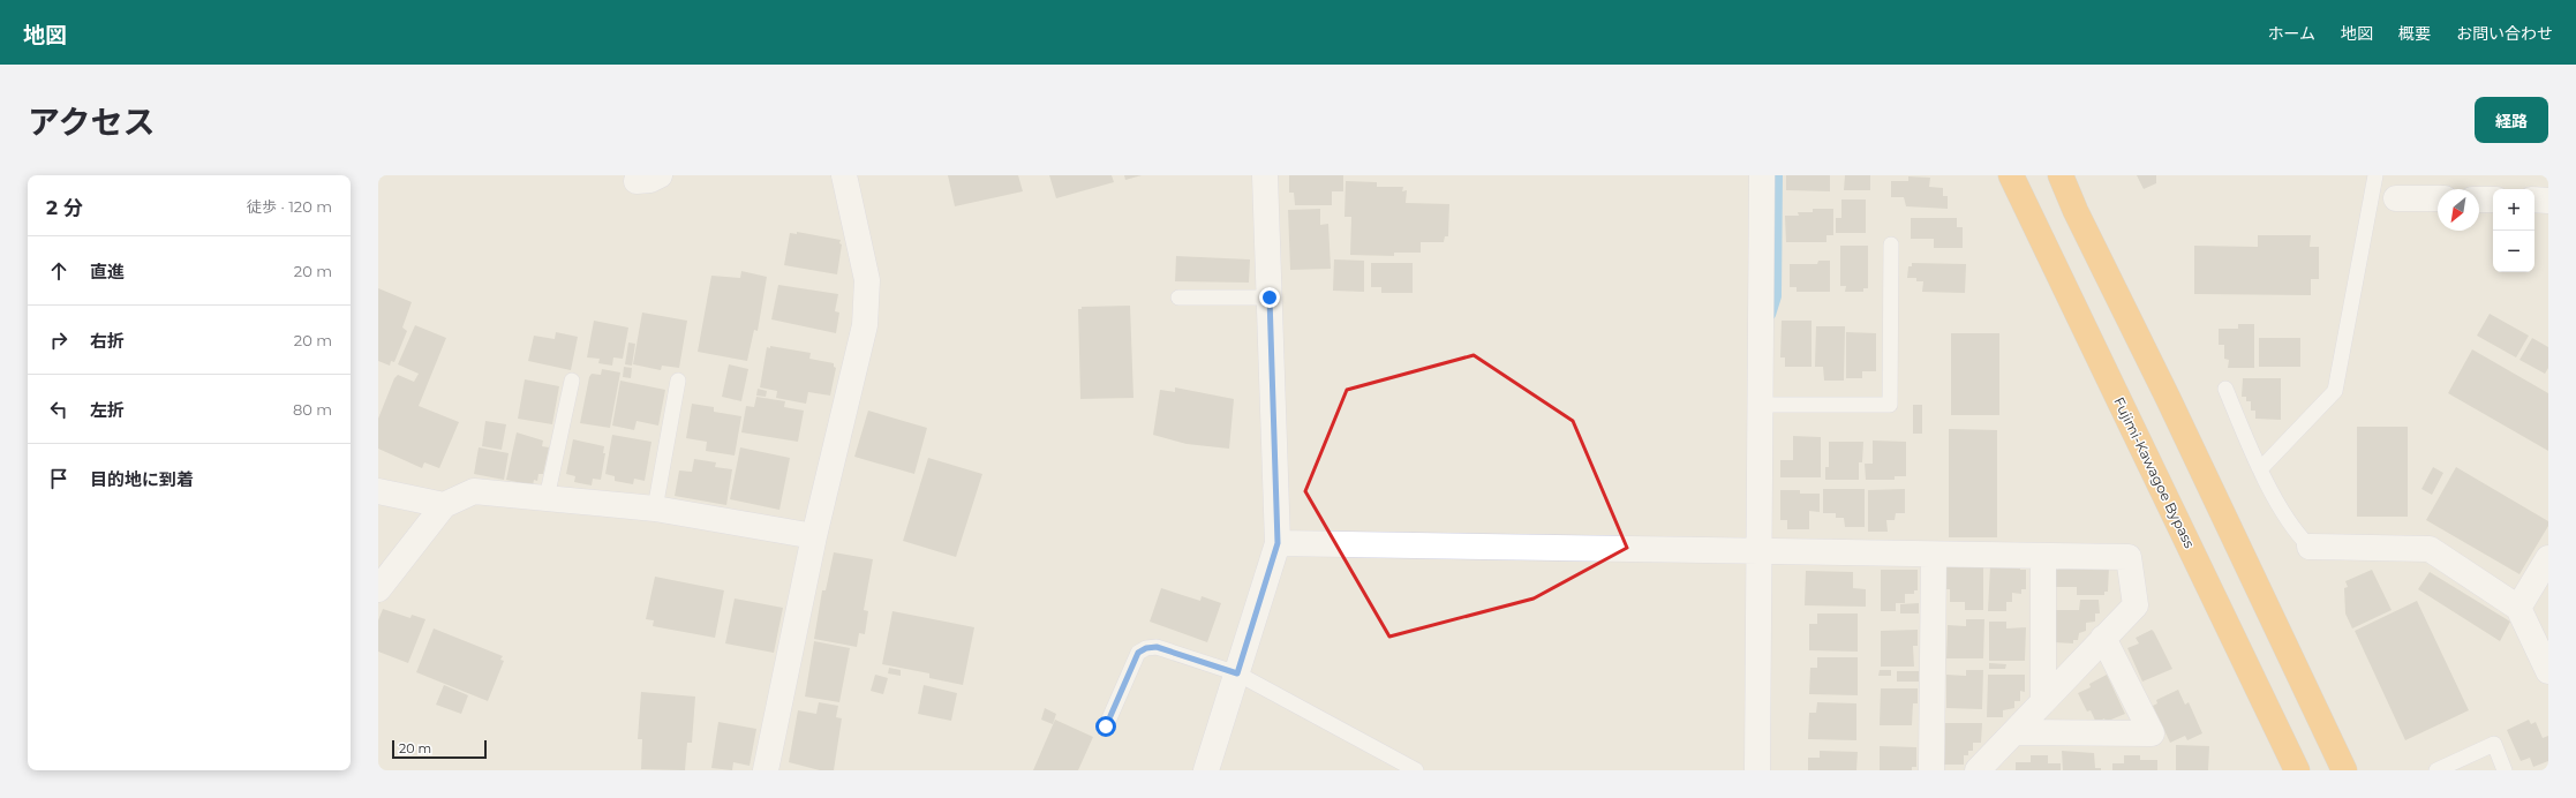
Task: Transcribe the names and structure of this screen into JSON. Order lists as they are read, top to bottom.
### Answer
{
  "streets": {
    "highway": ["Fujimi-Kawagoe Bypass"]
  },
  "scale_bar": "20 m",
  "north": "bottom left",
  "page": {
    "header": "地図",
    "nav": [
      "ホーム",
      "地図",
      "概要",
      "お問い合わせ"
    ],
    "title": "アクセス",
    "buttons": "経路",
    "heading": ["2 分", "徒歩 · 120 m"],
    "map_buttons": ["+", "−"],
    "list": [
      ["直進", "20 m"],
      ["右折", "20 m"],
      ["左折", "80 m"],
      "目的地に到着"
    ],
    "scale": "20 m"
  }
}
